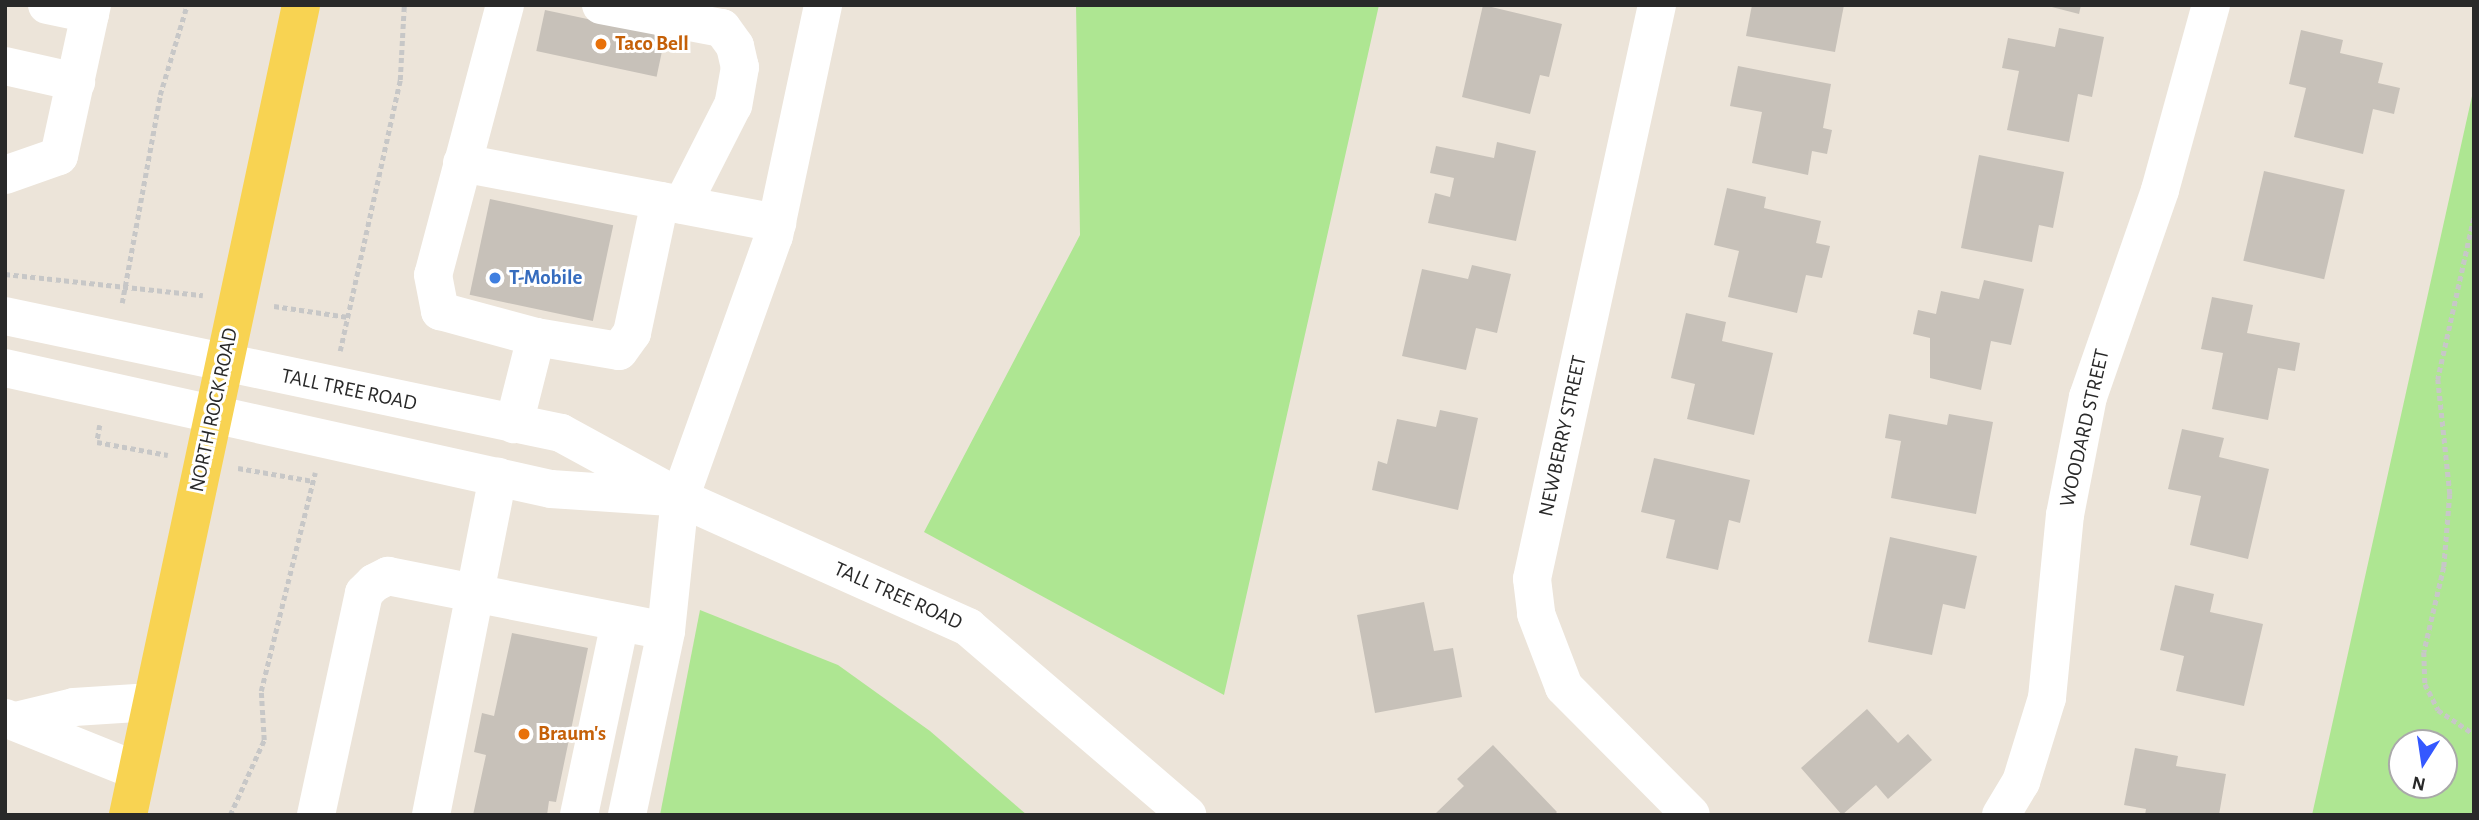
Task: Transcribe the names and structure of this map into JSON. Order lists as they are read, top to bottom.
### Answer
{
  "streets": {
    "main road": ["NORTH ROCK ROAD"],
    "street": ["TALL TREE ROAD", "WOODARD STREET", "NEWBERRY STREET"]
  },
  "crossings": [
    ["TALL TREE ROAD", "NORTH ROCK ROAD"]
  ],
  "places": ["Taco Bell", "T-Mobile", "Braum's"],
  "north": "bottom"
}
